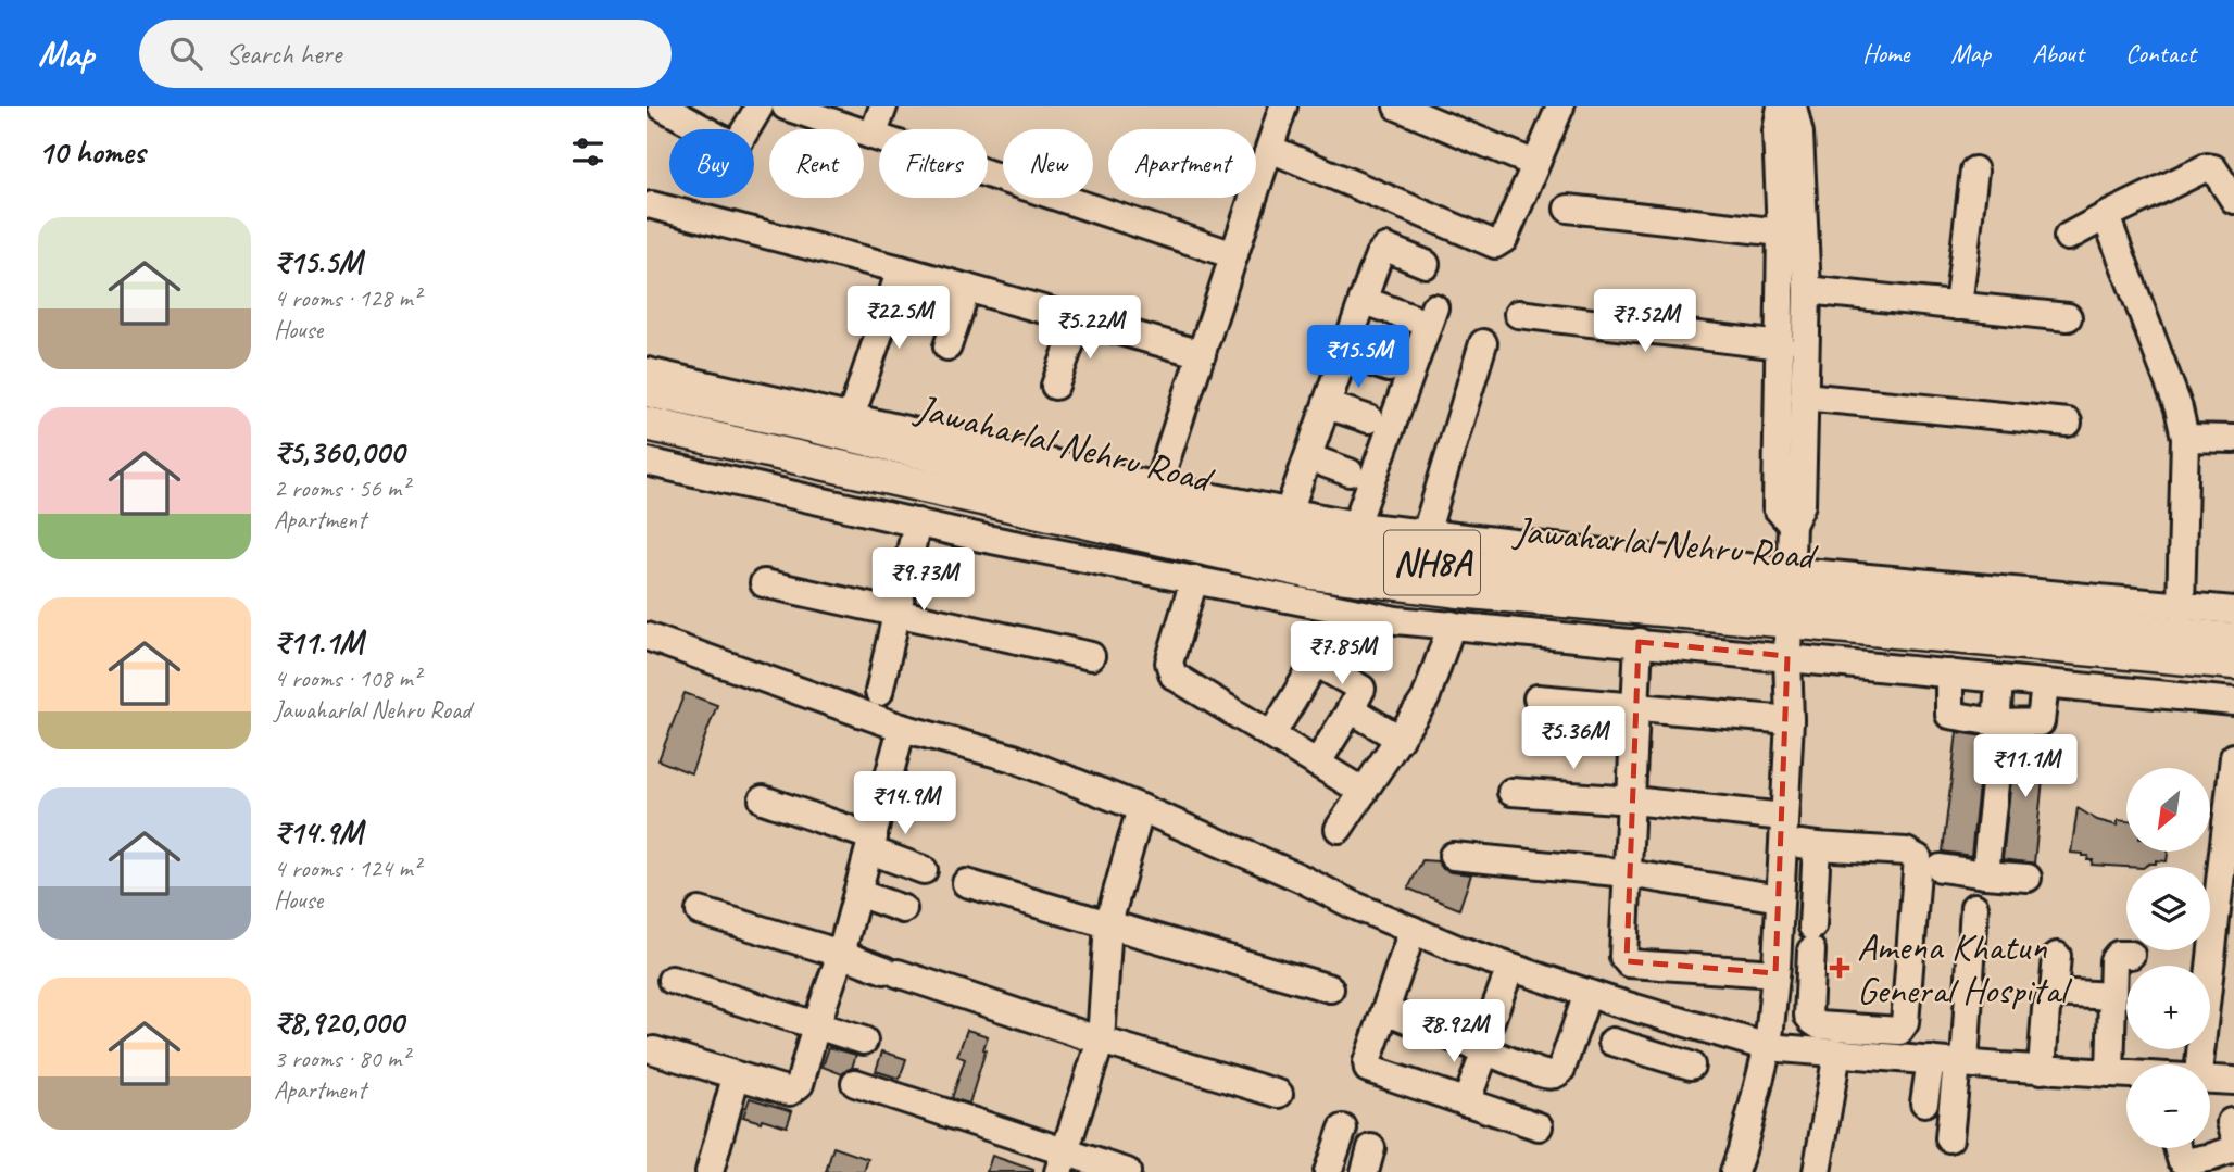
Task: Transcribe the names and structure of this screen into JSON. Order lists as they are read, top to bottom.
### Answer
{
  "streets": {
    "main road": ["Jawaharlal Nehru Road", "NH8A"]
  },
  "places": {
    "health": ["Amena Khatun General Hospital"]
  },
  "north": "bottom left",
  "page": {
    "header": "Map",
    "search": "Search here",
    "nav": [
      "Home",
      "Map",
      "About",
      "Contact"
    ],
    "heading": "10 homes",
    "chip": [
      "Buy",
      "Rent",
      "Filters",
      "New",
      "Apartment"
    ],
    "list": [
      {
        "name": "₹15.5M",
        "note": "4 rooms · 128 m² · House"
      },
      {
        "name": "₹5,360,000",
        "note": "2 rooms · 56 m² · Apartment"
      },
      {
        "name": "₹11.1M",
        "note": "4 rooms · 108 m² · Jawaharlal Nehru Road"
      },
      {
        "name": "₹14.9M",
        "note": "4 rooms · 124 m² · House"
      },
      {
        "name": "₹8,920,000",
        "note": "3 rooms · 80 m² · Apartment"
      }
    ],
    "price": [
      "₹22.5M",
      "₹7.52M",
      "₹5.22M",
      "₹15.5M",
      "₹9.73M",
      "₹7.85M",
      "₹5.36M",
      "₹11.1M",
      "₹14.9M",
      "₹8.92M"
    ],
    "map_buttons": ["+", "−"]
  }
}
